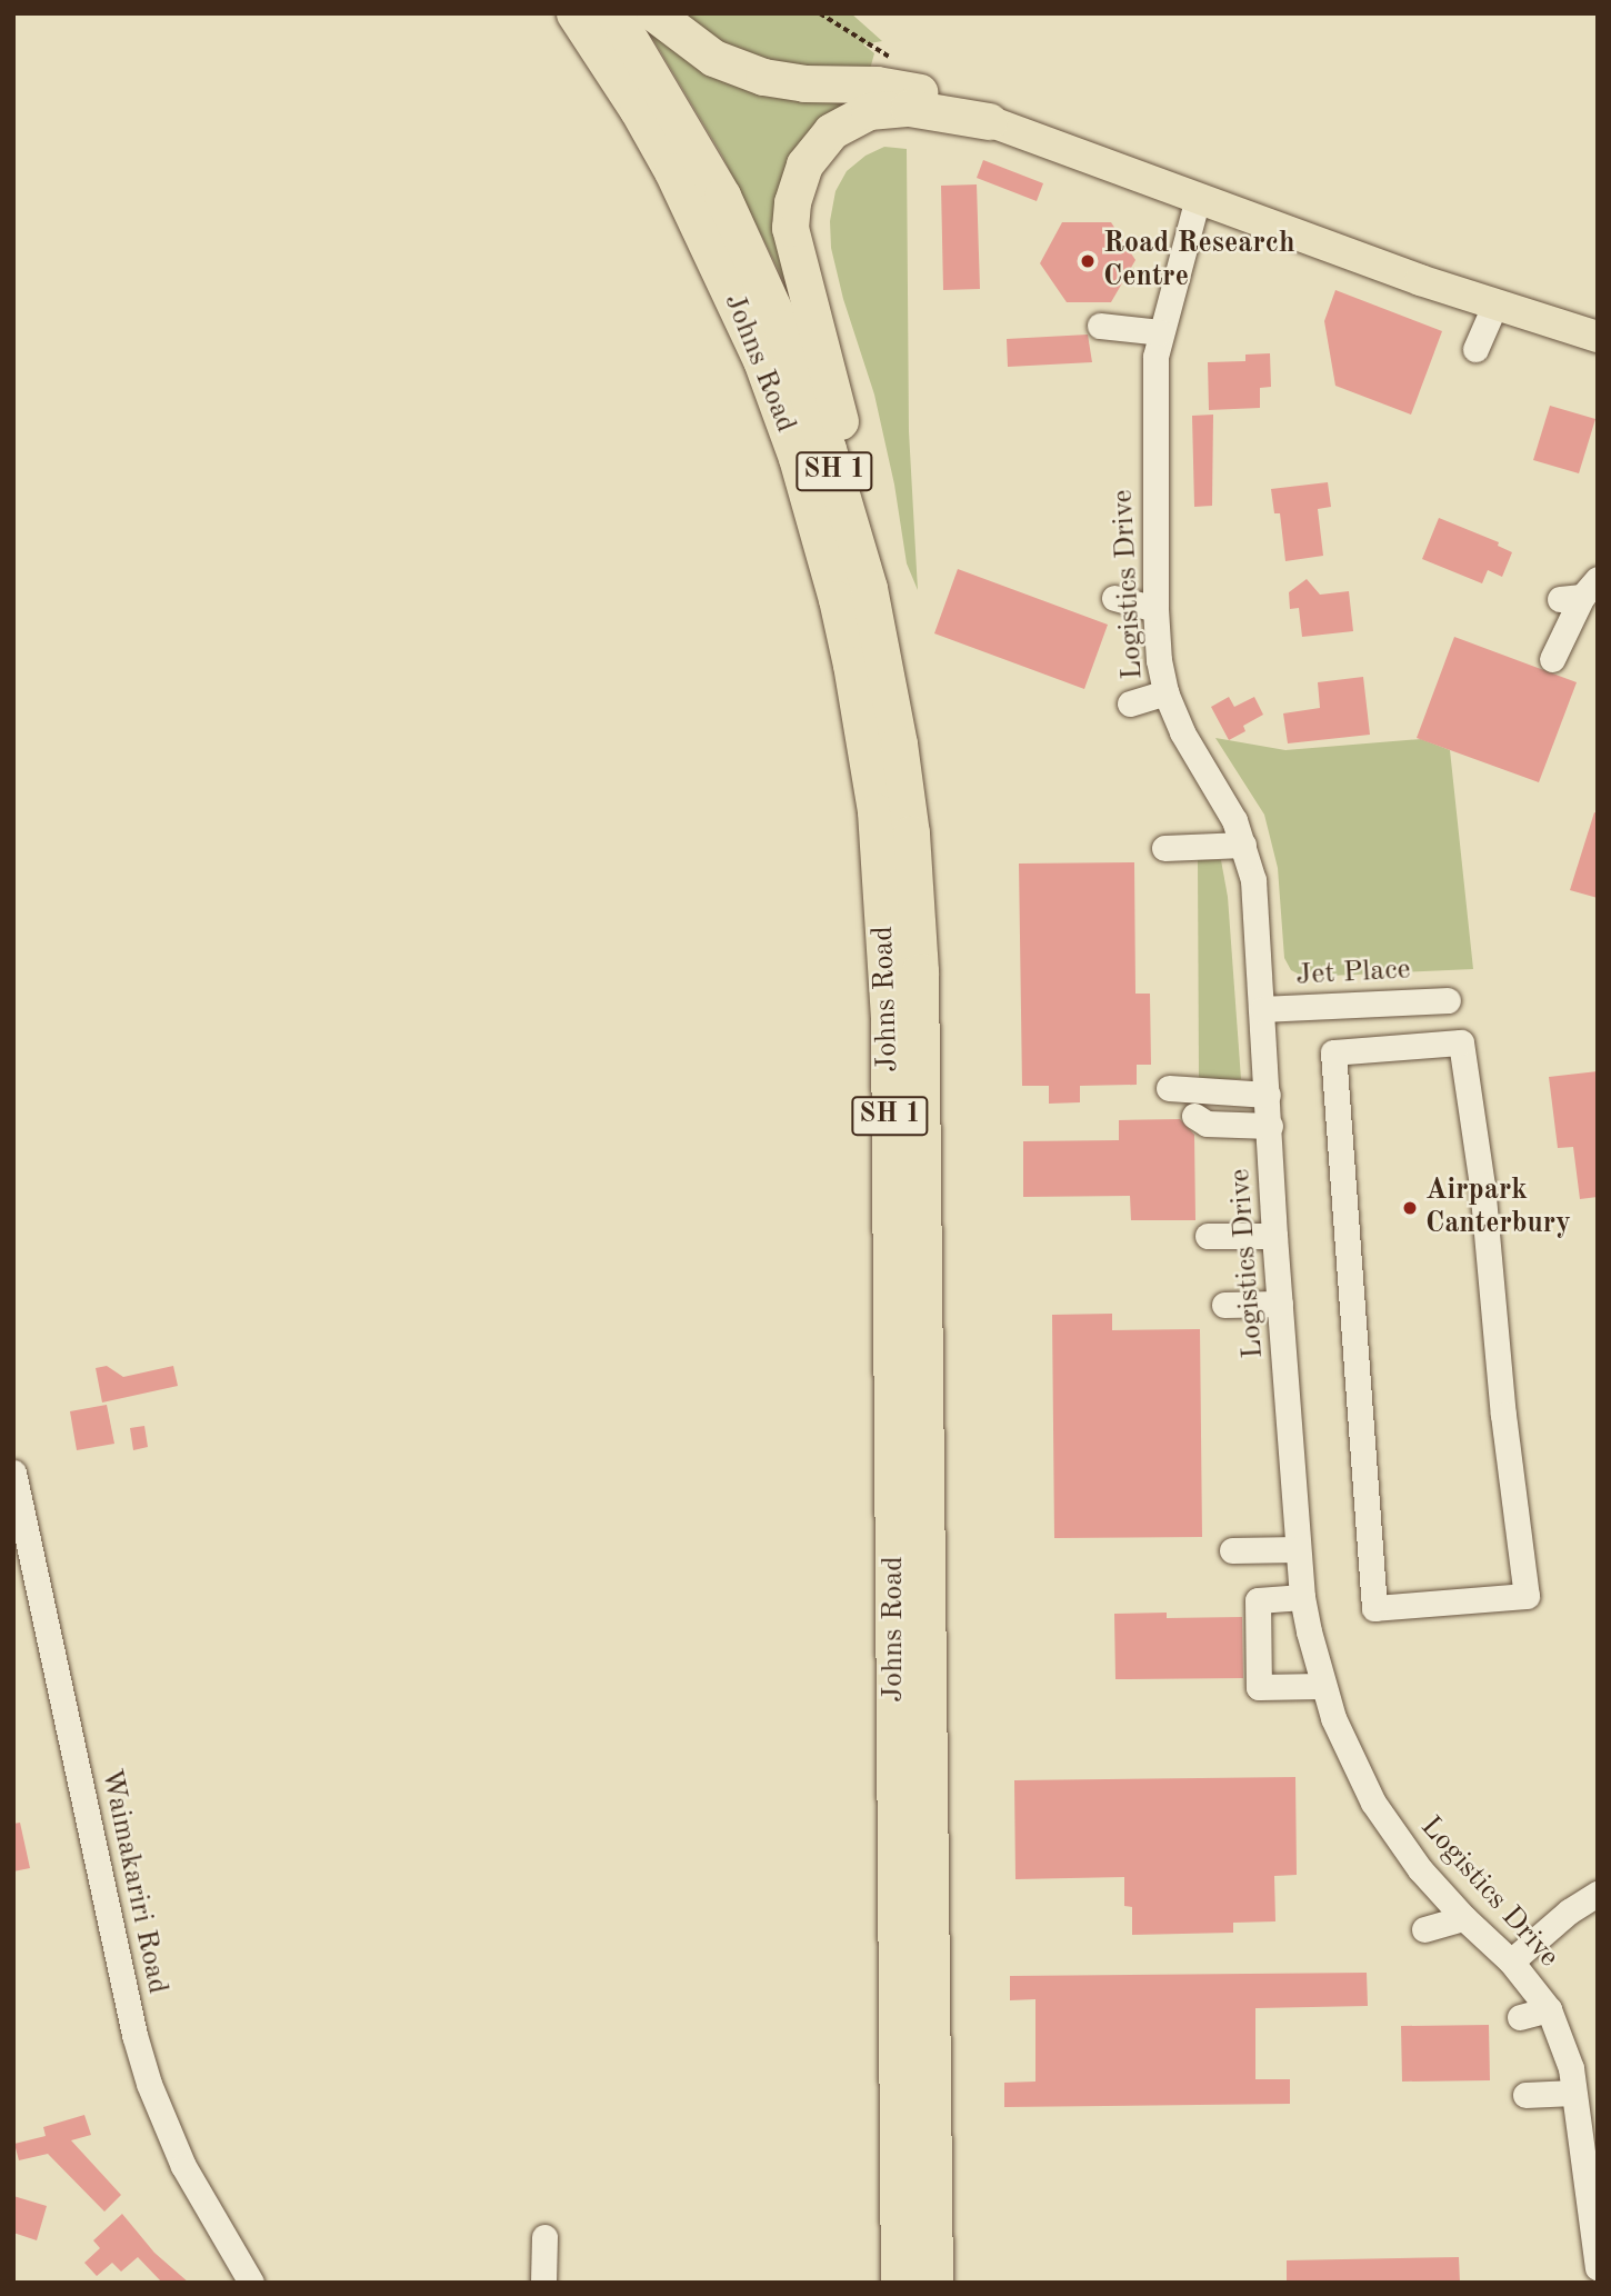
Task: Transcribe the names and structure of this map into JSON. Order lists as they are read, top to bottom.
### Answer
{
  "streets": {
    "highway": ["Johns Road", "SH 1"],
    "street": ["Logistics Drive", "Jet Place", "Waimakariri Road"]
  },
  "crossings": [
    ["Logistics Drive", "Jet Place"]
  ],
  "places": ["Road Research Centre", "Airpark Canterbury"]
}
